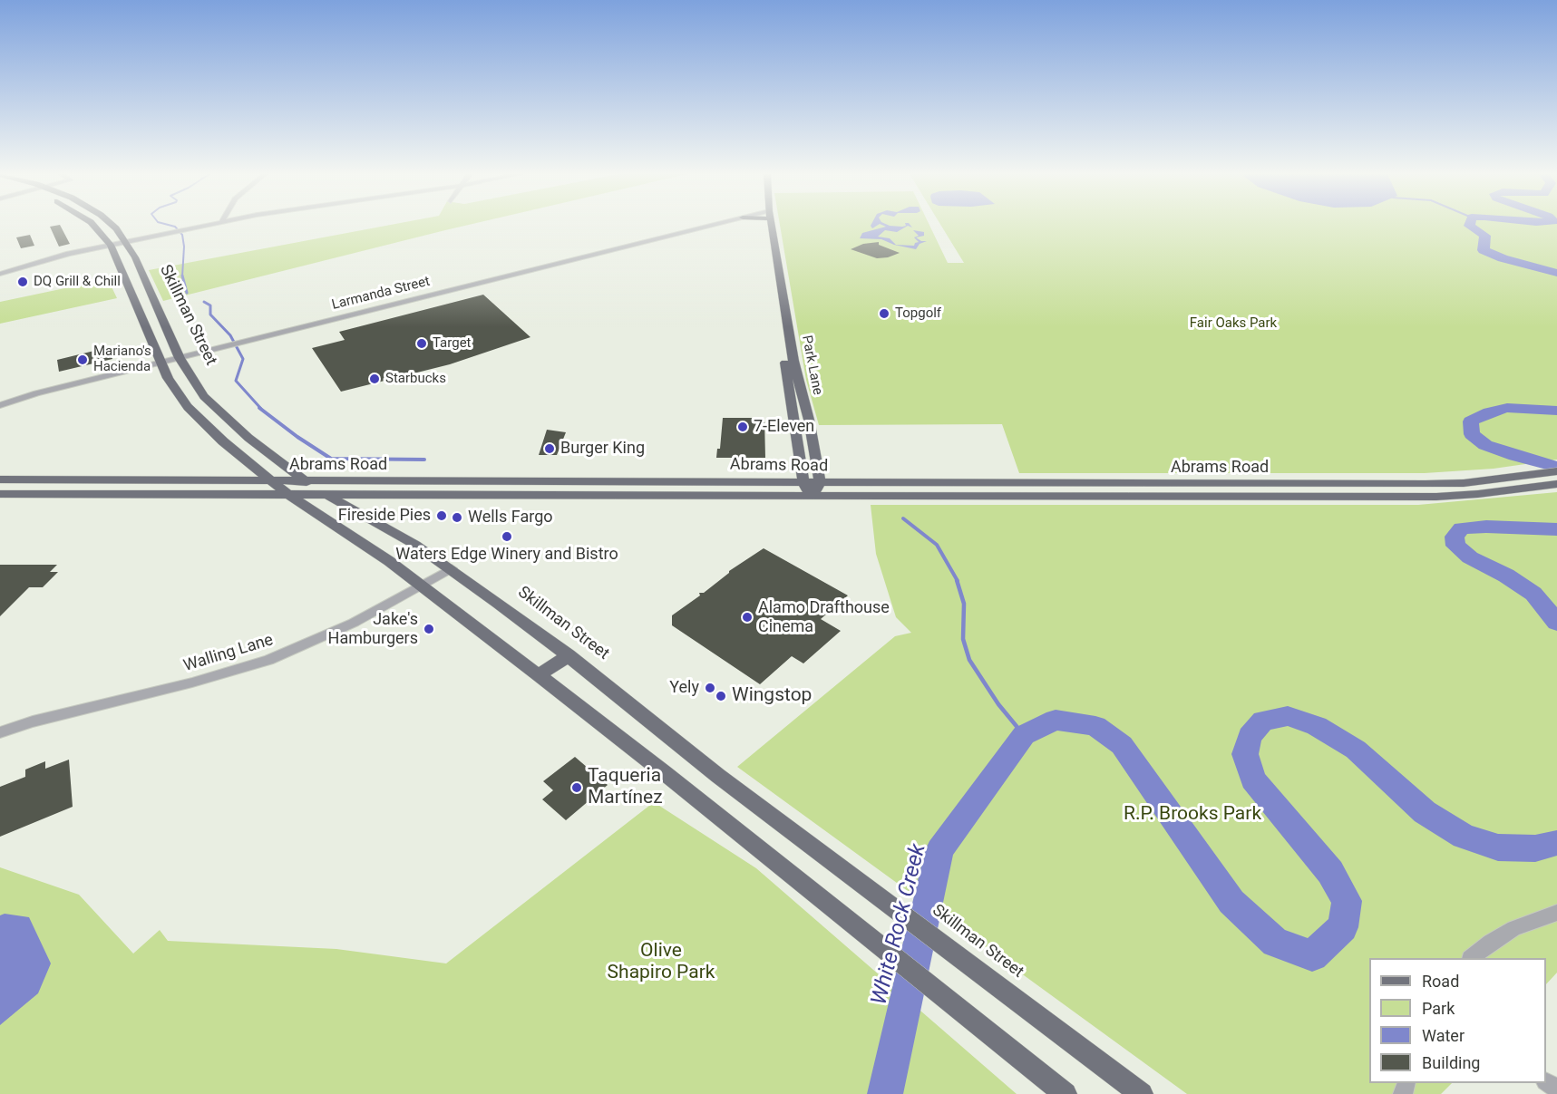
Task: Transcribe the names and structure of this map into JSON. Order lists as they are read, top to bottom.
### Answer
{
  "streets": {
    "main road": ["Skillman Street", "Park Lane", "Abrams Road"],
    "street": ["Larmanda Street", "Walling Lane"]
  },
  "crossings": [
    ["Larmanda Street", "Skillman Street"],
    ["Skillman Street", "Abrams Road"],
    ["Skillman Street", "Walling Lane"],
    ["Park Lane", "Abrams Road"]
  ],
  "water": ["White Rock Creek"],
  "parks": ["Fair Oaks Park", "R.P. Brooks Park", "Olive Shapiro Park"],
  "places": [
    "DQ Grill & Chill",
    "Topgolf",
    "Target",
    "Mariano's Hacienda",
    "Starbucks",
    "7-Eleven",
    "Burger King",
    "Fireside Pies",
    "Wells Fargo",
    "Waters Edge Winery and Bistro",
    "Alamo Drafthouse Cinema",
    "Jake's Hamburgers",
    "Yely",
    "Wingstop",
    "Taqueria Martínez"
  ],
  "legend": [
    "Road",
    "Park",
    "Water",
    "Building"
  ]
}
